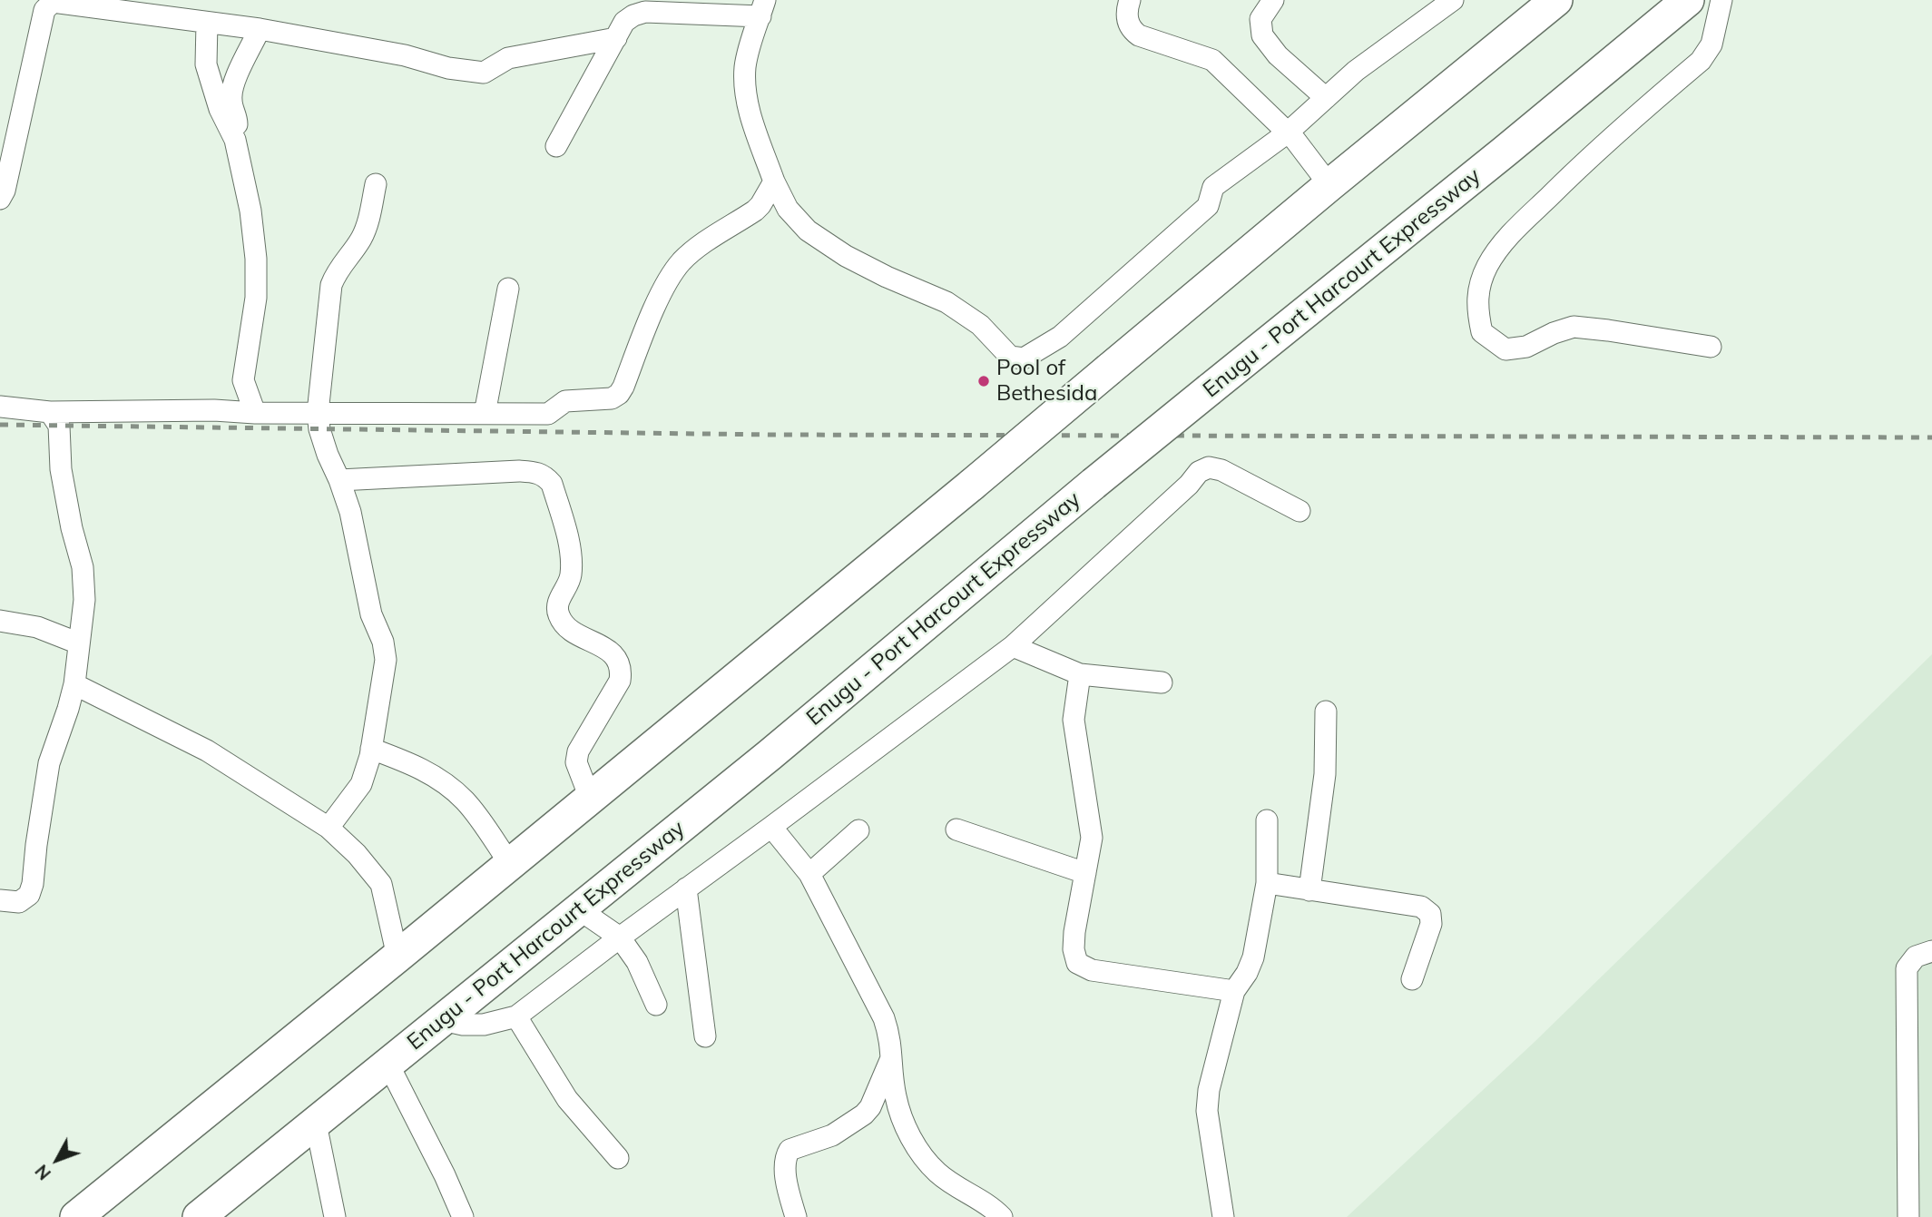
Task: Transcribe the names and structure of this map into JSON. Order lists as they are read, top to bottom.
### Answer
{
  "streets": {
    "highway": ["Enugu - Port Harcourt Expressway"]
  },
  "places": ["Pool of Bethesida"],
  "north": "bottom left"
}
